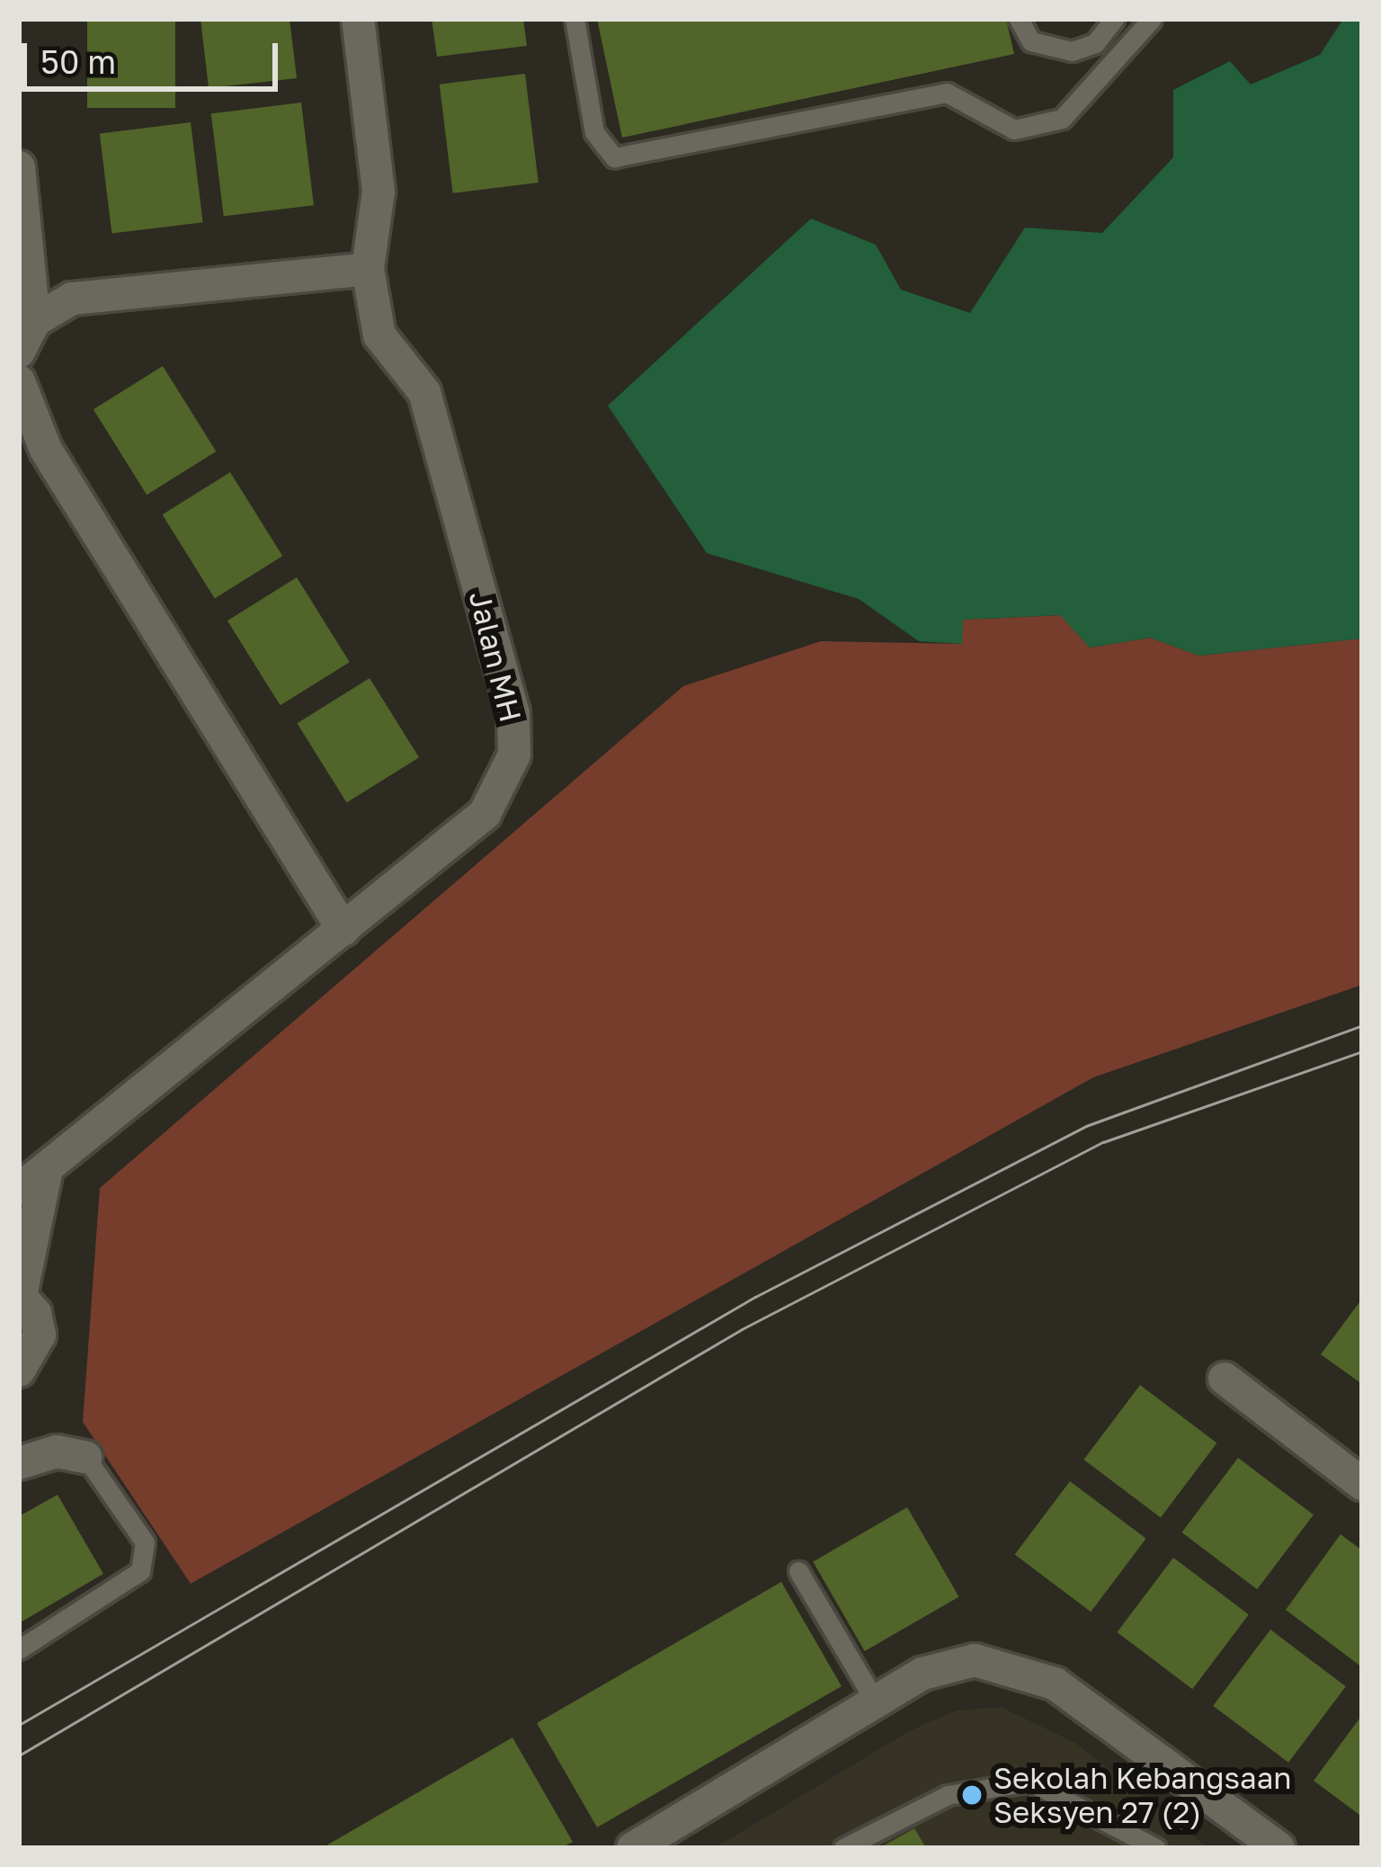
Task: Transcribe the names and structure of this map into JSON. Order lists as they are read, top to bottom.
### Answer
{
  "streets": {
    "street": ["Jalan MH"]
  },
  "places": ["Sekolah Kebangsaan Seksyen 27 (2)"],
  "scale_bar": "50 m"
}
